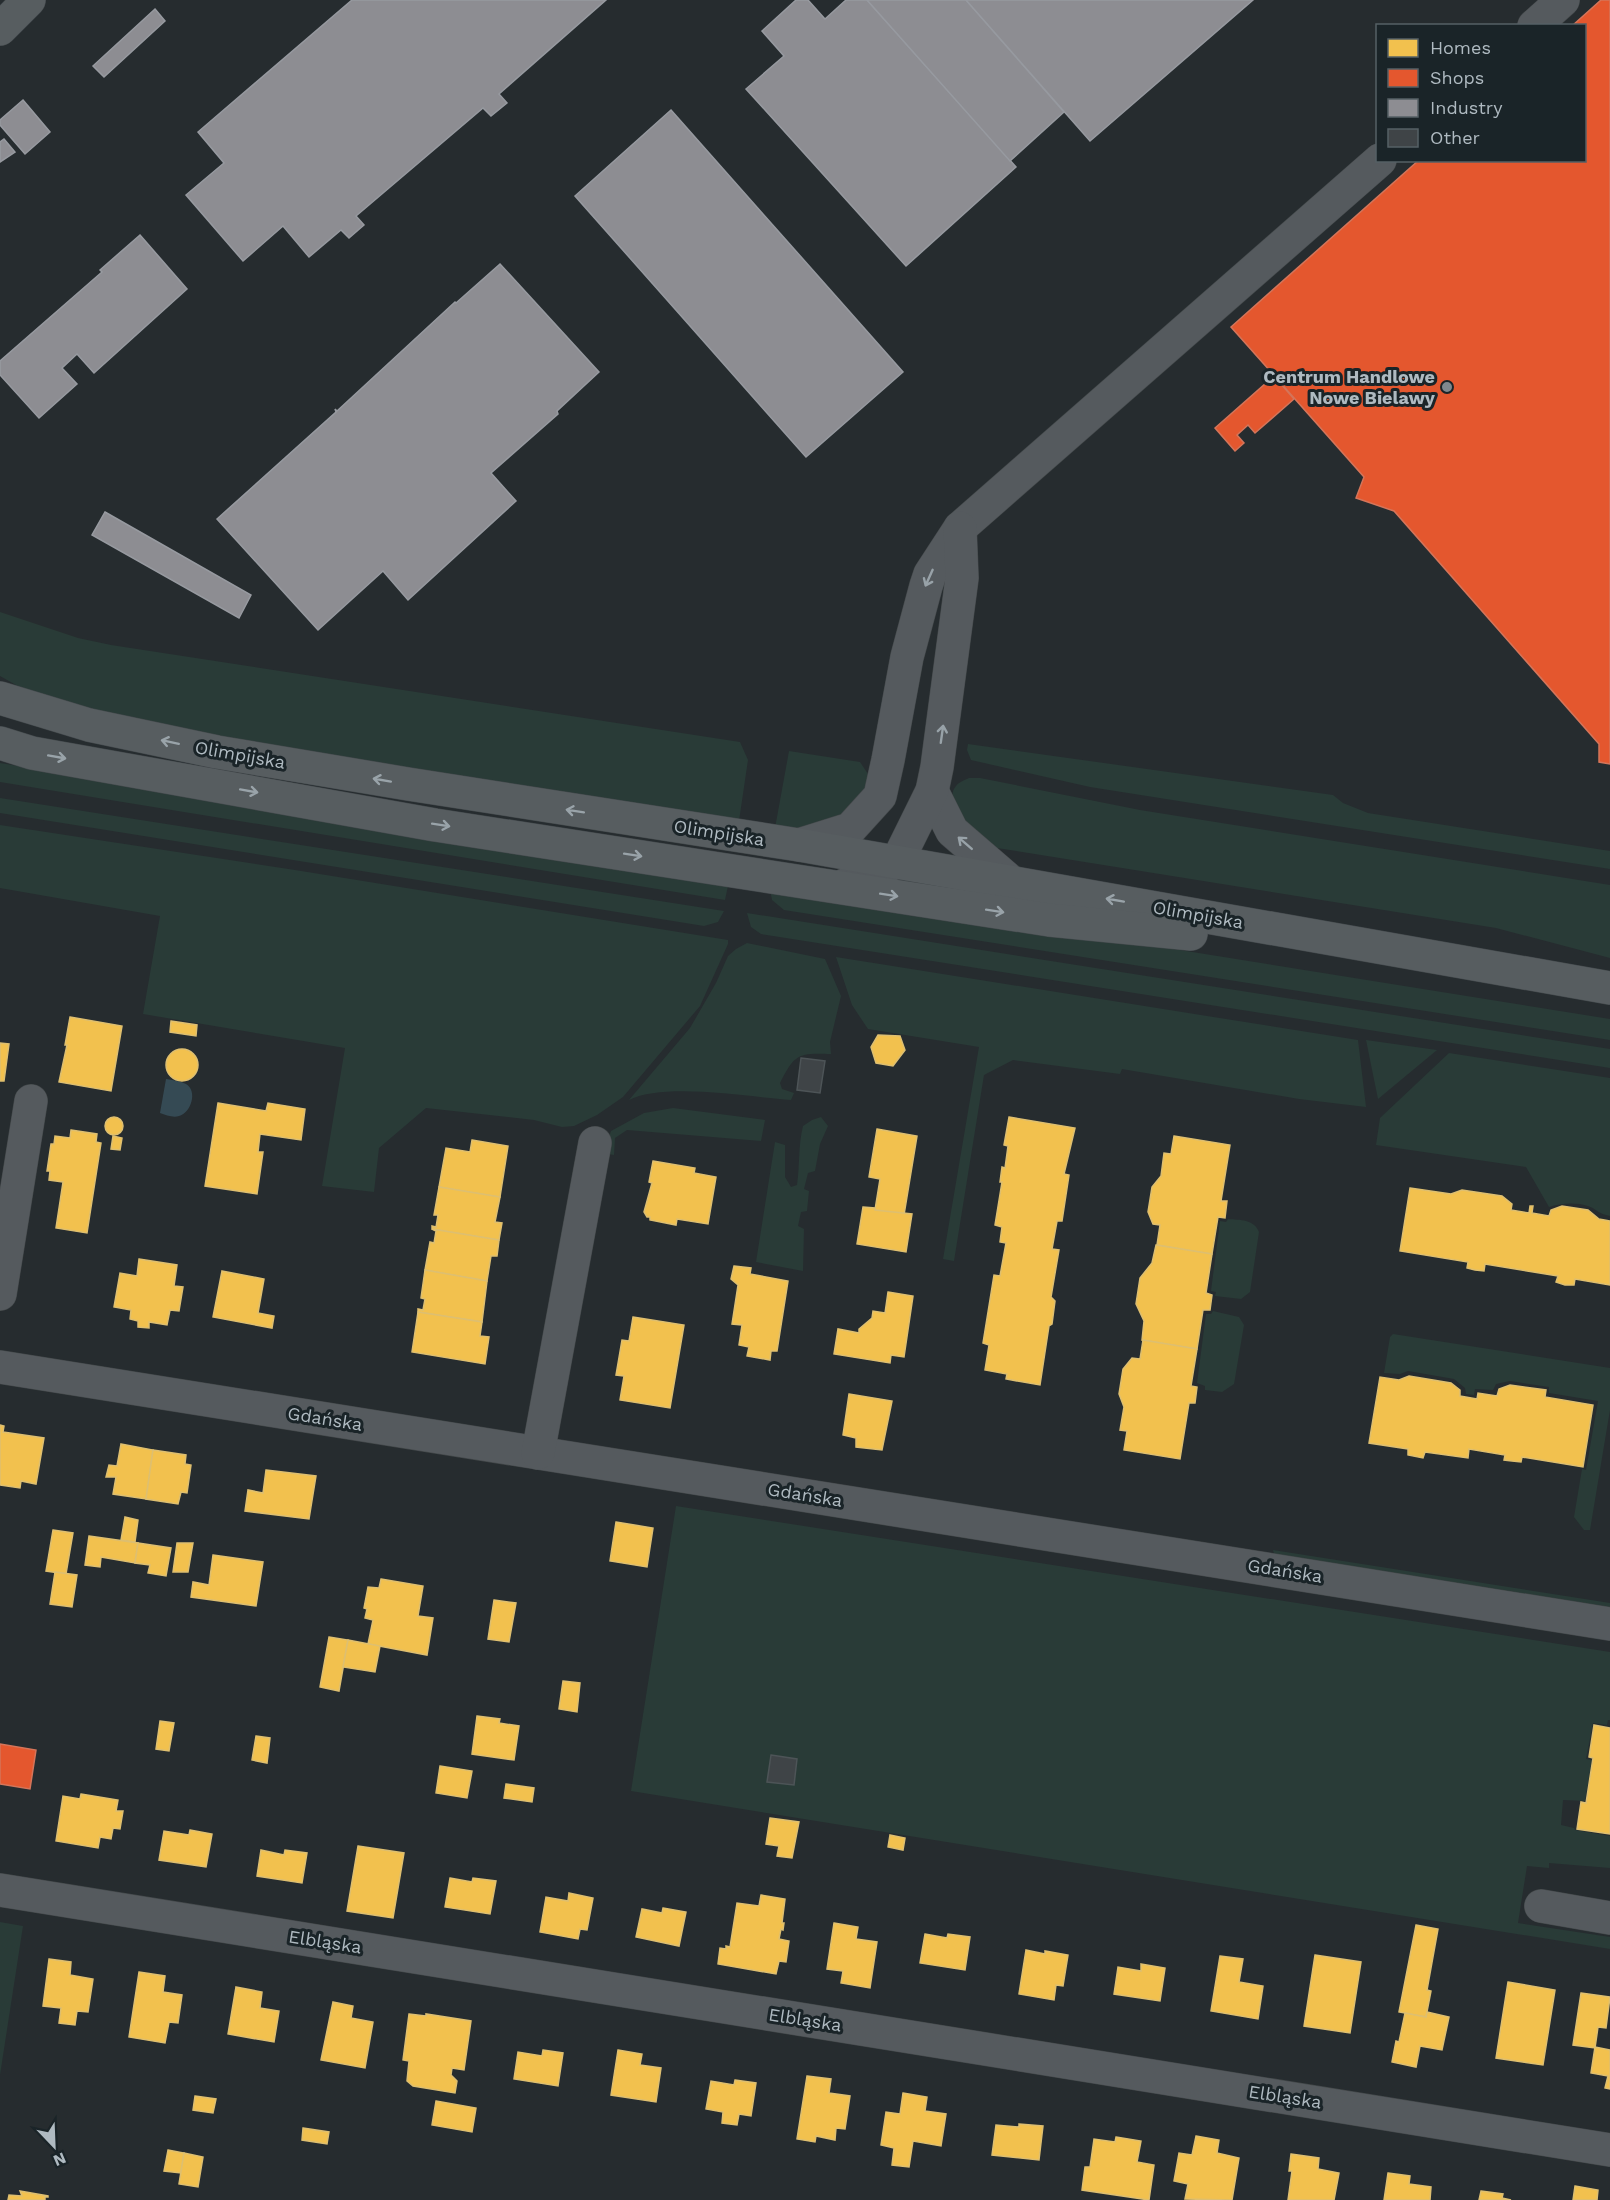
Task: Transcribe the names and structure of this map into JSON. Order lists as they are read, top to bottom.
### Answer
{
  "streets": {
    "main road": ["Olimpijska"],
    "street": ["Gdańska", "Elbląska"]
  },
  "places": ["Centrum Handlowe Nowe Bielawy"],
  "legend": [
    "Homes",
    "Shops",
    "Industry",
    "Other"
  ],
  "north": "bottom right"
}
